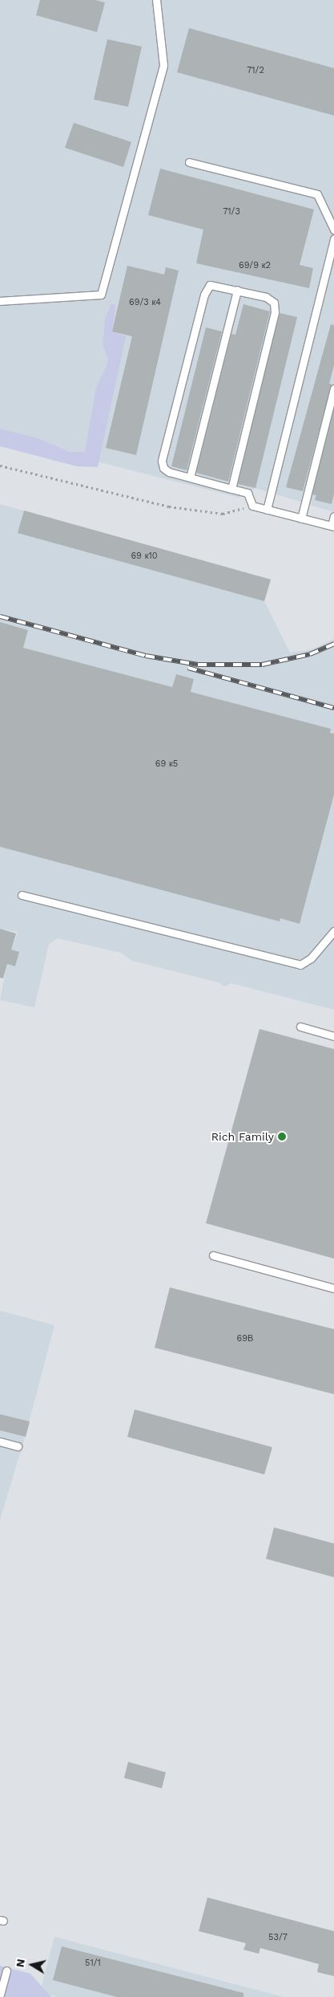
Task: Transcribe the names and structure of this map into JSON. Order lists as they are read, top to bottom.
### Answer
{
  "places": ["Rich Family"],
  "house_numbers": [
    "71/2",
    "71/3",
    "69/9 к2",
    "69/3 к4",
    "69 к10",
    "69 к5",
    "69В",
    "53/7",
    "51/1"
  ],
  "north": "left"
}
